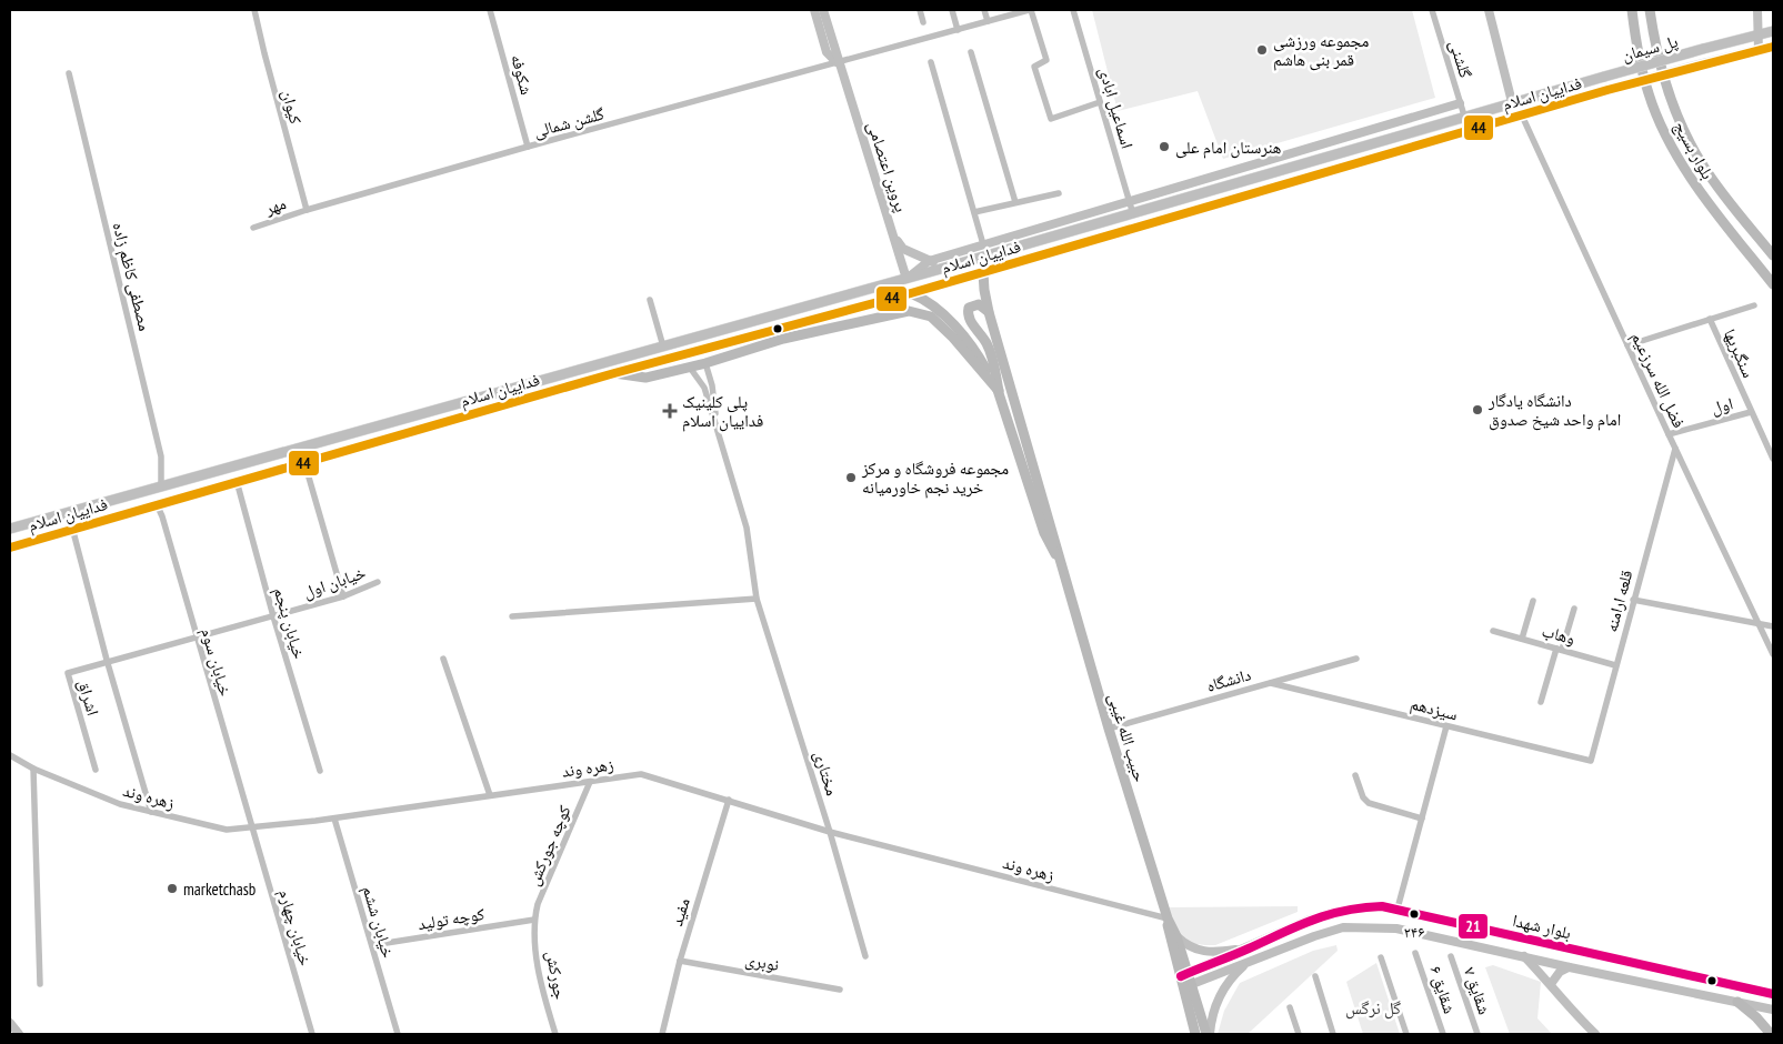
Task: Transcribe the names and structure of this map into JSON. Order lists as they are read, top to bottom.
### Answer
{
  "streets": {
    "main road": [
      "پل سیمان",
      "فداییان اسلام",
      "بلوار بسیج",
      "حبیب الله غیبی"
    ],
    "street": [
      "گلشنی",
      "شکوفه",
      "کیوان",
      "اسماعیل ابادی",
      "گلشن شمالی",
      "پروین اعتصامی",
      "مهر",
      "مصطفی کاظم زاده",
      "سنگبریها",
      "فضل الله سرزعیم",
      "اول",
      "خیابان اول",
      "قلعه ارامنه",
      "خیابان پنجم",
      "وهاب",
      "خیابان سوم",
      "دانشگاه",
      "اشراق",
      "سیزدهم",
      "زهره وند",
      "مختاری",
      "کوچه جورکش",
      "مفید",
      "کوچه تولید",
      "خیابان ششم",
      "بلوار شهدا",
      "خیابان چهارم",
      "نوبری",
      "جورکش",
      "شقایق ۶",
      "شقایق ۷"
    ]
  },
  "crossings": [
    ["پل سیمان", "فداییان اسلام"],
    ["گلشنی", "فداییان اسلام"],
    ["شکوفه", "گلشن شمالی"],
    ["فداییان اسلام", "اسماعیل ابادی"],
    ["فداییان اسلام", "پروین اعتصامی"],
    ["فداییان اسلام", "مصطفی کاظم زاده"],
    ["فداییان اسلام", "فضل الله سرزعیم"],
    ["فداییان اسلام", "خیابان پنجم"],
    ["فداییان اسلام", "خیابان سوم"],
    ["فداییان اسلام", "حبیب الله غیبی"],
    ["کیوان", "گلشن شمالی"],
    ["کیوان", "مهر"],
    ["گلشن شمالی", "پروین اعتصامی"],
    ["گلشن شمالی", "مهر"],
    ["سنگبریها", "فضل الله سرزعیم"],
    ["سنگبریها", "اول"],
    ["فضل الله سرزعیم", "اول"],
    ["فضل الله سرزعیم", "قلعه ارامنه"],
    ["خیابان اول", "خیابان پنجم"],
    ["خیابان اول", "خیابان سوم"],
    ["خیابان اول", "اشراق"],
    ["قلعه ارامنه", "وهاب"],
    ["قلعه ارامنه", "سیزدهم"],
    ["خیابان سوم", "زهره وند"],
    ["خیابان سوم", "خیابان چهارم"],
    ["دانشگاه", "سیزدهم"],
    ["دانشگاه", "حبیب الله غیبی"],
    ["حبیب الله غیبی", "زهره وند"],
    ["حبیب الله غیبی", "بلوار شهدا"],
    ["زهره وند", "مختاری"],
    ["زهره وند", "کوچه جورکش"],
    ["زهره وند", "مفید"],
    ["زهره وند", "خیابان ششم"],
    ["زهره وند", "خیابان چهارم"],
    ["کوچه جورکش", "کوچه تولید"],
    ["کوچه جورکش", "جورکش"],
    ["مفید", "نوبری"],
    ["کوچه تولید", "خیابان ششم"],
    ["کوچه تولید", "جورکش"]
  ],
  "parks": ["گل نرگس"],
  "places": {
    "other": [
      "مجموعه ورزشی قمر بنی هاشم",
      "هنرستان امام علی",
      "دانشگاه یادگار امام واحد شیخ صدوق",
      "مجموعه فروشگاه و مرکز خرید نجم خاورمیانه",
      "marketchasb",
      "۲۴۶"
    ],
    "health": ["پلی کلینیک فداییان اسلام"]
  },
  "lines": ["transit line 44", "transit line 21"]
}
